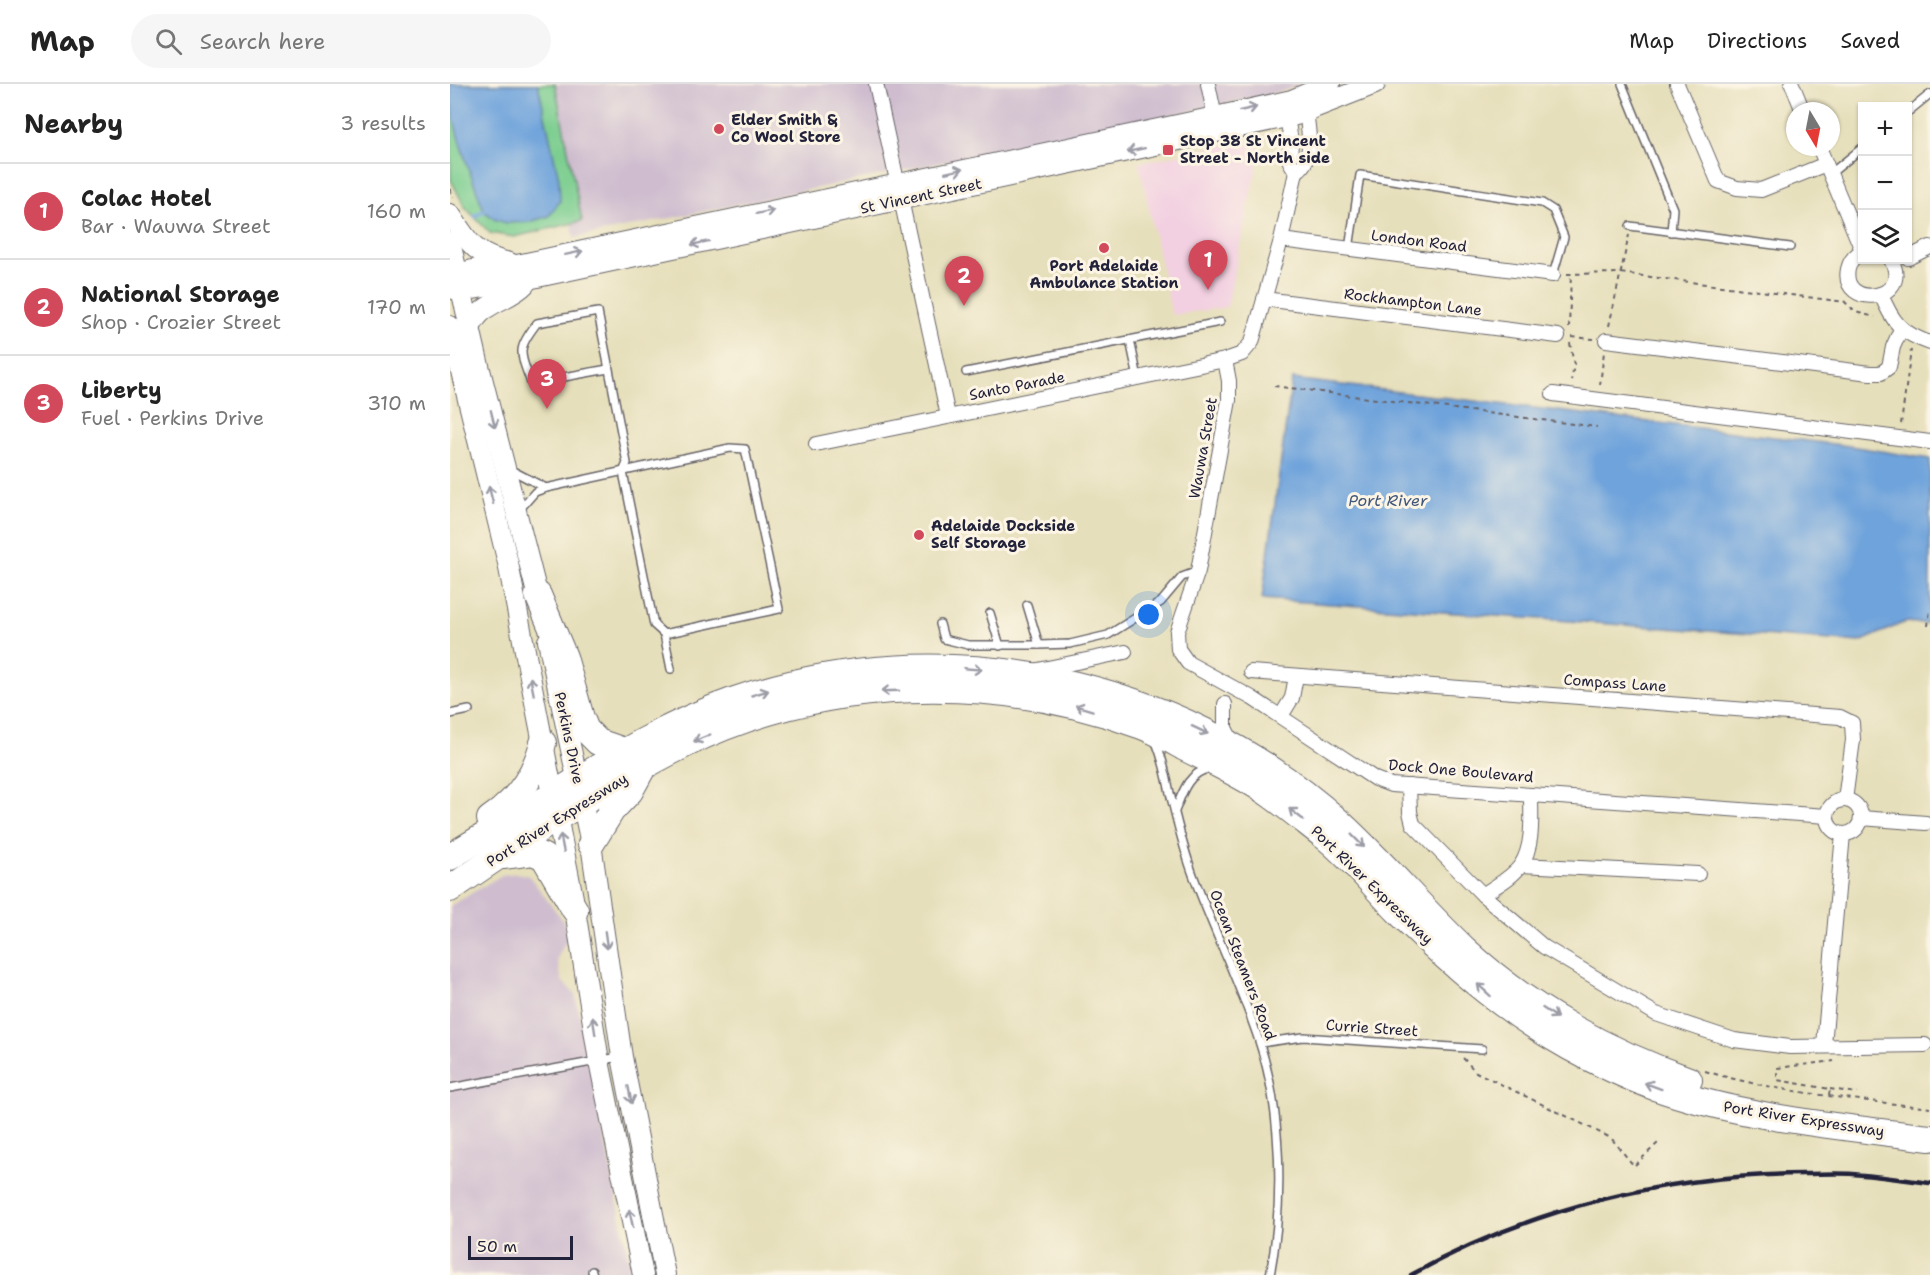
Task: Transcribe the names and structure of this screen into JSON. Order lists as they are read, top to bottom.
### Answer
{
  "streets": {
    "highway": ["Port River Expressway"],
    "main road": ["St Vincent Street", "Perkins Drive"],
    "street": [
      "London Road",
      "Rockhampton Lane",
      "Santo Parade",
      "Wauwa Street",
      "Compass Lane",
      "Dock One Boulevard"
    ],
    "lane": ["Ocean Steamers Road", "Currie Street"]
  },
  "crossings": [
    ["St Vincent Street", "Perkins Drive"],
    ["Santo Parade", "Wauwa Street"],
    ["Wauwa Street", "Dock One Boulevard"],
    ["Compass Lane", "Dock One Boulevard"],
    ["Perkins Drive", "Port River Expressway"],
    ["Port River Expressway", "Ocean Steamers Road"],
    ["Ocean Steamers Road", "Currie Street"]
  ],
  "water": ["Port River"],
  "places": {
    "other": ["Elder Smith & Co Wool Store", "Port Adelaide Ambulance Station", "Adelaide Dockside Self Storage"],
    "transit": ["Stop 38 St Vincent Street - North side"]
  },
  "scale_bar": "50 m",
  "north": "bottom",
  "page": {
    "header": "Map",
    "search": "Search here",
    "nav": ["Map", "Directions", "Saved"],
    "heading": ["Nearby", "3 results"],
    "map_buttons": ["+", "−"],
    "list": [
      {
        "mark": "1",
        "name": "Colac Hotel",
        "note": "Bar · Wauwa Street",
        "value": "160 m"
      },
      {
        "mark": "2",
        "name": "National Storage",
        "note": "Shop · Crozier Street",
        "value": "170 m"
      },
      {
        "mark": "3",
        "name": "Liberty",
        "note": "Fuel · Perkins Drive",
        "value": "310 m"
      }
    ],
    "pins": ["1", "2", "3"],
    "scale": "50 m"
  }
}
